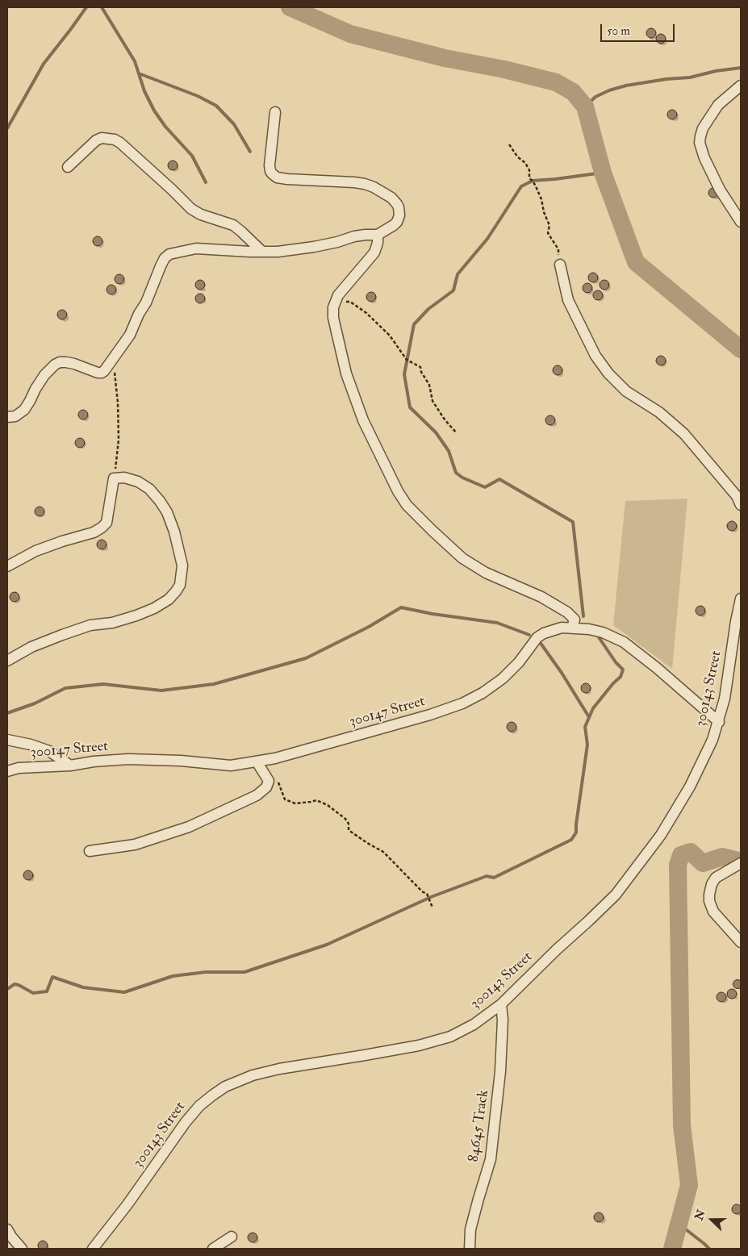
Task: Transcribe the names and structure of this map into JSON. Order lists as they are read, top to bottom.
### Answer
{
  "streets": {
    "street": ["300143 Street", "300147 Street", "84645 Track"]
  },
  "crossings": [
    ["300143 Street", "300147 Street"],
    ["300143 Street", "84645 Track"]
  ],
  "scale_bar": "50 m",
  "north": "left"
}
